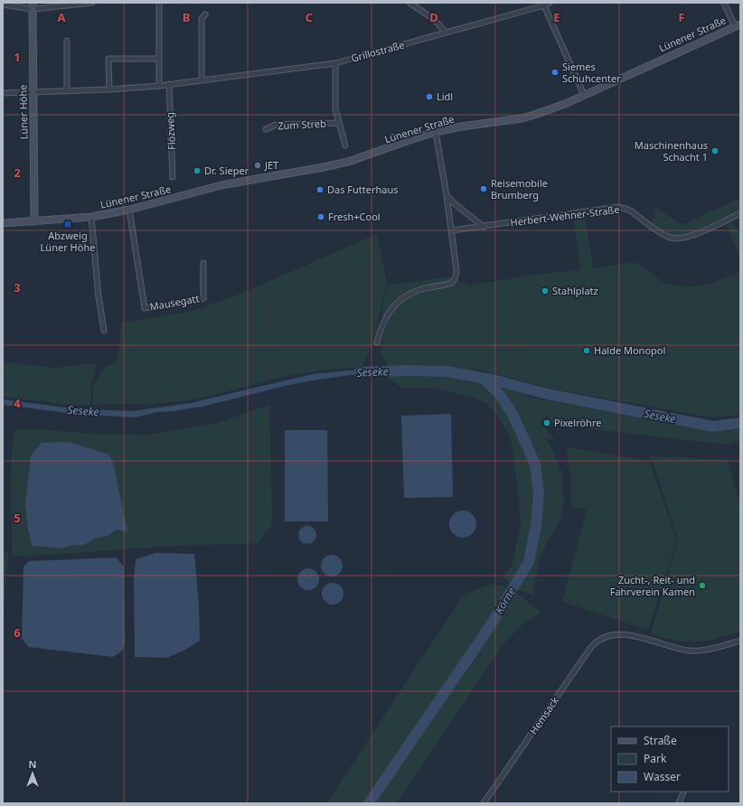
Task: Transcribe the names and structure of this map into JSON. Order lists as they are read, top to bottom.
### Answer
{
  "streets": {
    "main road": ["Lünener Straße", "Lüner Höhe"],
    "street": [
      "Grillostraße",
      "Zum Streb",
      "Flözweg",
      "Herbert-Wehner-Straße",
      "Mausegatt",
      "Hemsack"
    ]
  },
  "crossings": [
    ["Lünener Straße", "Lüner Höhe"],
    ["Lünener Straße", "Mausegatt"],
    ["Grillostraße", "Lüner Höhe"],
    ["Grillostraße", "Zum Streb"],
    ["Grillostraße", "Flözweg"]
  ],
  "water": ["Seseke", "Körne"],
  "places": {
    "other": [
      "Siemes Schuhcenter",
      "Lidl",
      "Maschinenhaus Schacht 1",
      "JET",
      "Dr. Sieper",
      "Reisemobile Brumberg",
      "Das Futterhaus",
      "Fresh+Cool",
      "Stahlplatz",
      "Halde Monopol",
      "Pixelröhre",
      "Zucht-, Reit- und Fahrverein Kamen"
    ],
    "transit": ["Abzweig Lüner Höhe"]
  },
  "legend": ["Straße", "Park", "Wasser"],
  "north": "top",
  "grid": {
    "columns": [
      "A",
      "B",
      "C",
      "D",
      "E",
      "F"
    ],
    "rows": [
      "1",
      "2",
      "3",
      "4",
      "5",
      "6"
    ]
  }
}
